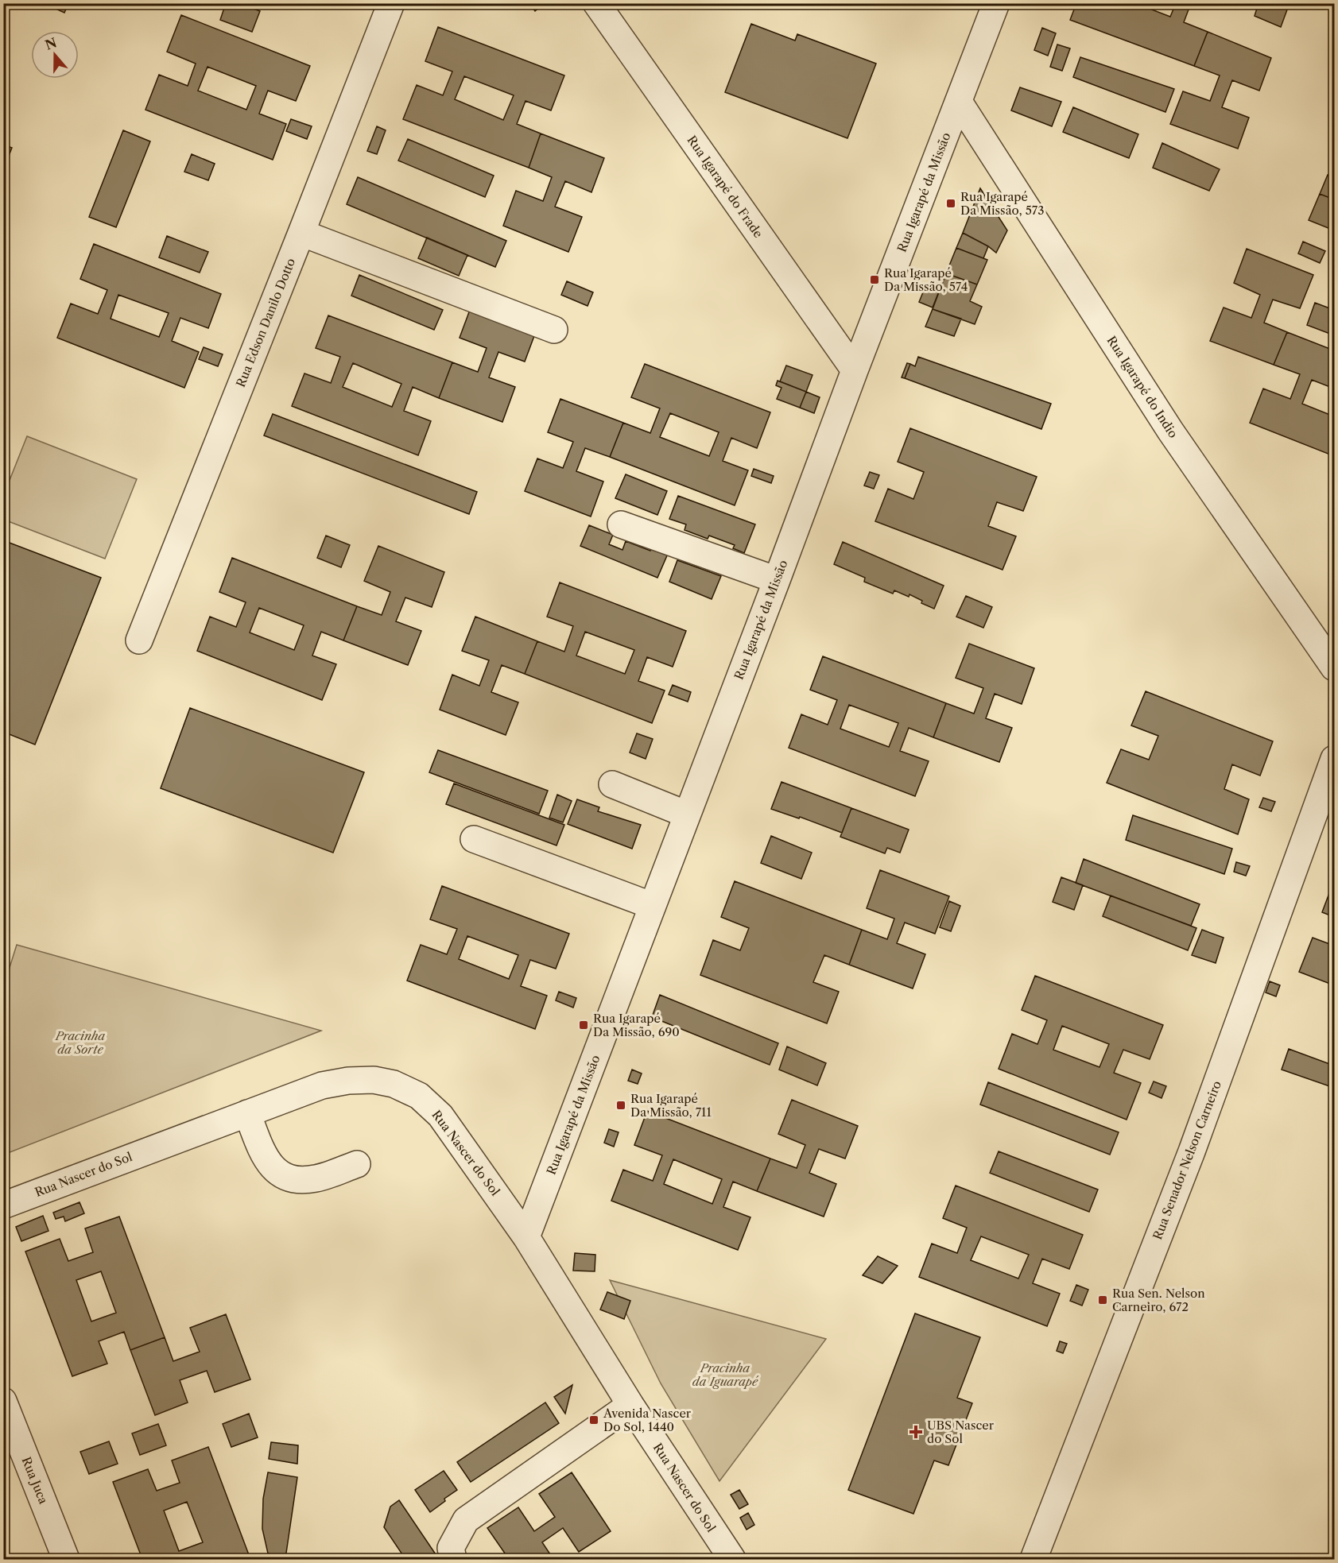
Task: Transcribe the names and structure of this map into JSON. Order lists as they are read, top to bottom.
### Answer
{
  "streets": {
    "street": [
      "Rua Igarapé do Frade",
      "Rua Igarapé da Missão",
      "Rua Edson Danilo Dotto",
      "Rua Igarapé do Indio",
      "Rua Nascer do Sol",
      "Rua Senador Nelson Carneiro",
      "Rua Juca"
    ]
  },
  "crossings": [
    ["Rua Igarapé do Frade", "Rua Igarapé da Missão"],
    ["Rua Igarapé da Missão", "Rua Igarapé do Indio"],
    ["Rua Igarapé da Missão", "Rua Nascer do Sol"]
  ],
  "parks": ["Pracinha da Sorte", "Pracinha da Iguarapé"],
  "places": {
    "transit": [
      "Rua Igarapé Da Missão, 573",
      "Rua Igarapé Da Missão, 574",
      "Rua Igarapé Da Missão, 690",
      "Rua Igarapé Da Missão, 711",
      "Rua Sen. Nelson Carneiro, 672",
      "Avenida Nascer Do Sol, 1440"
    ],
    "health": ["UBS Nascer do Sol"]
  },
  "north": "top"
}
